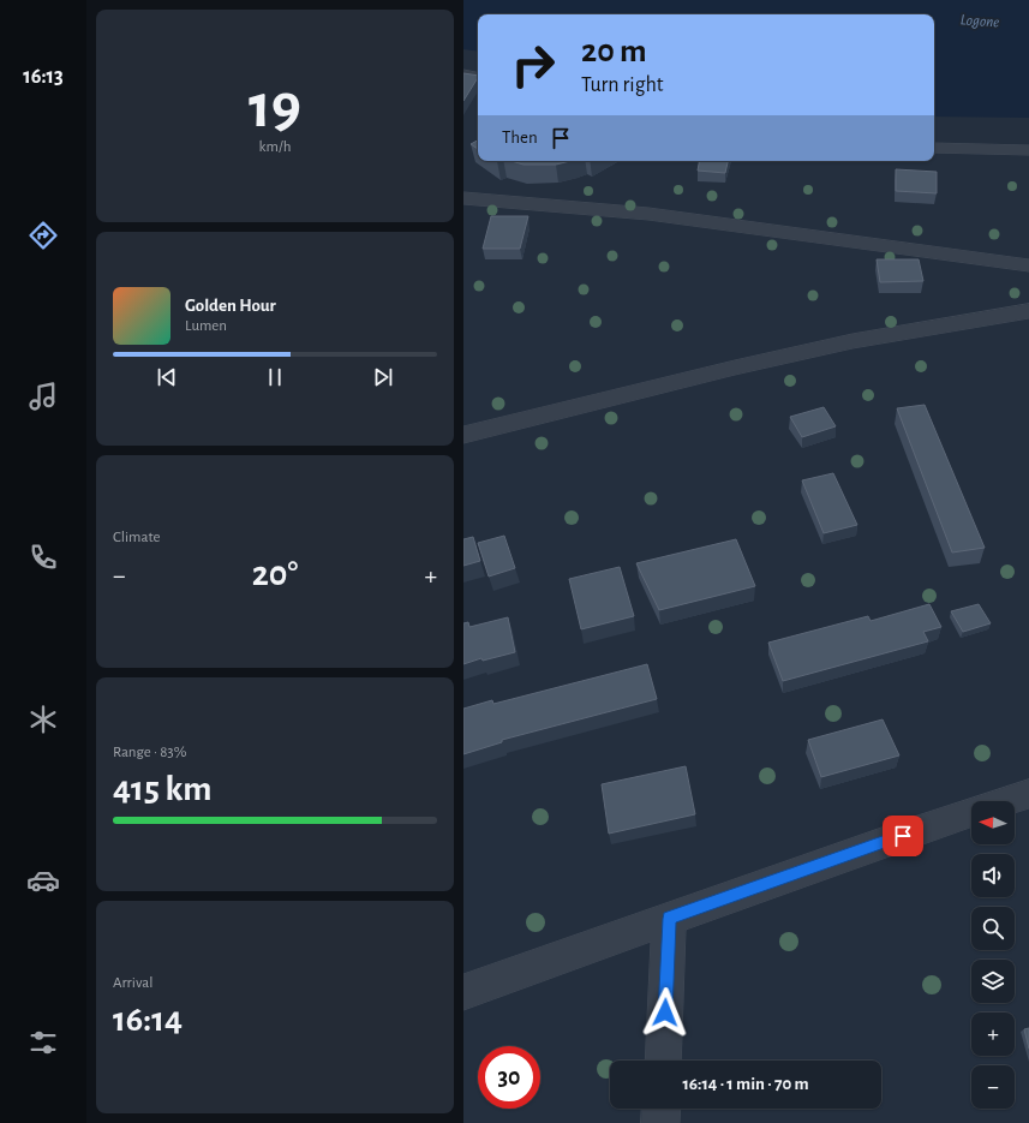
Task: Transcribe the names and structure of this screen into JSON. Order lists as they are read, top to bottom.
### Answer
{
  "water": ["Logone"],
  "north": "left",
  "page": {
    "tabs": "16:13",
    "tile": [
      ["19", "km/h"],
      "Climate",
      ["Range · 83%", "415 km"],
      ["Arrival", "16:14"]
    ],
    "turn": ["20 m", "Turn right"],
    "then": "Then",
    "song": ["Golden Hour", "Lumen"],
    "heat": ["−", "20°", "+"],
    "map_buttons": ["+", "−"],
    "limit": "30",
    "trip": "16:14 · 1 min · 70 m"
  }
}
